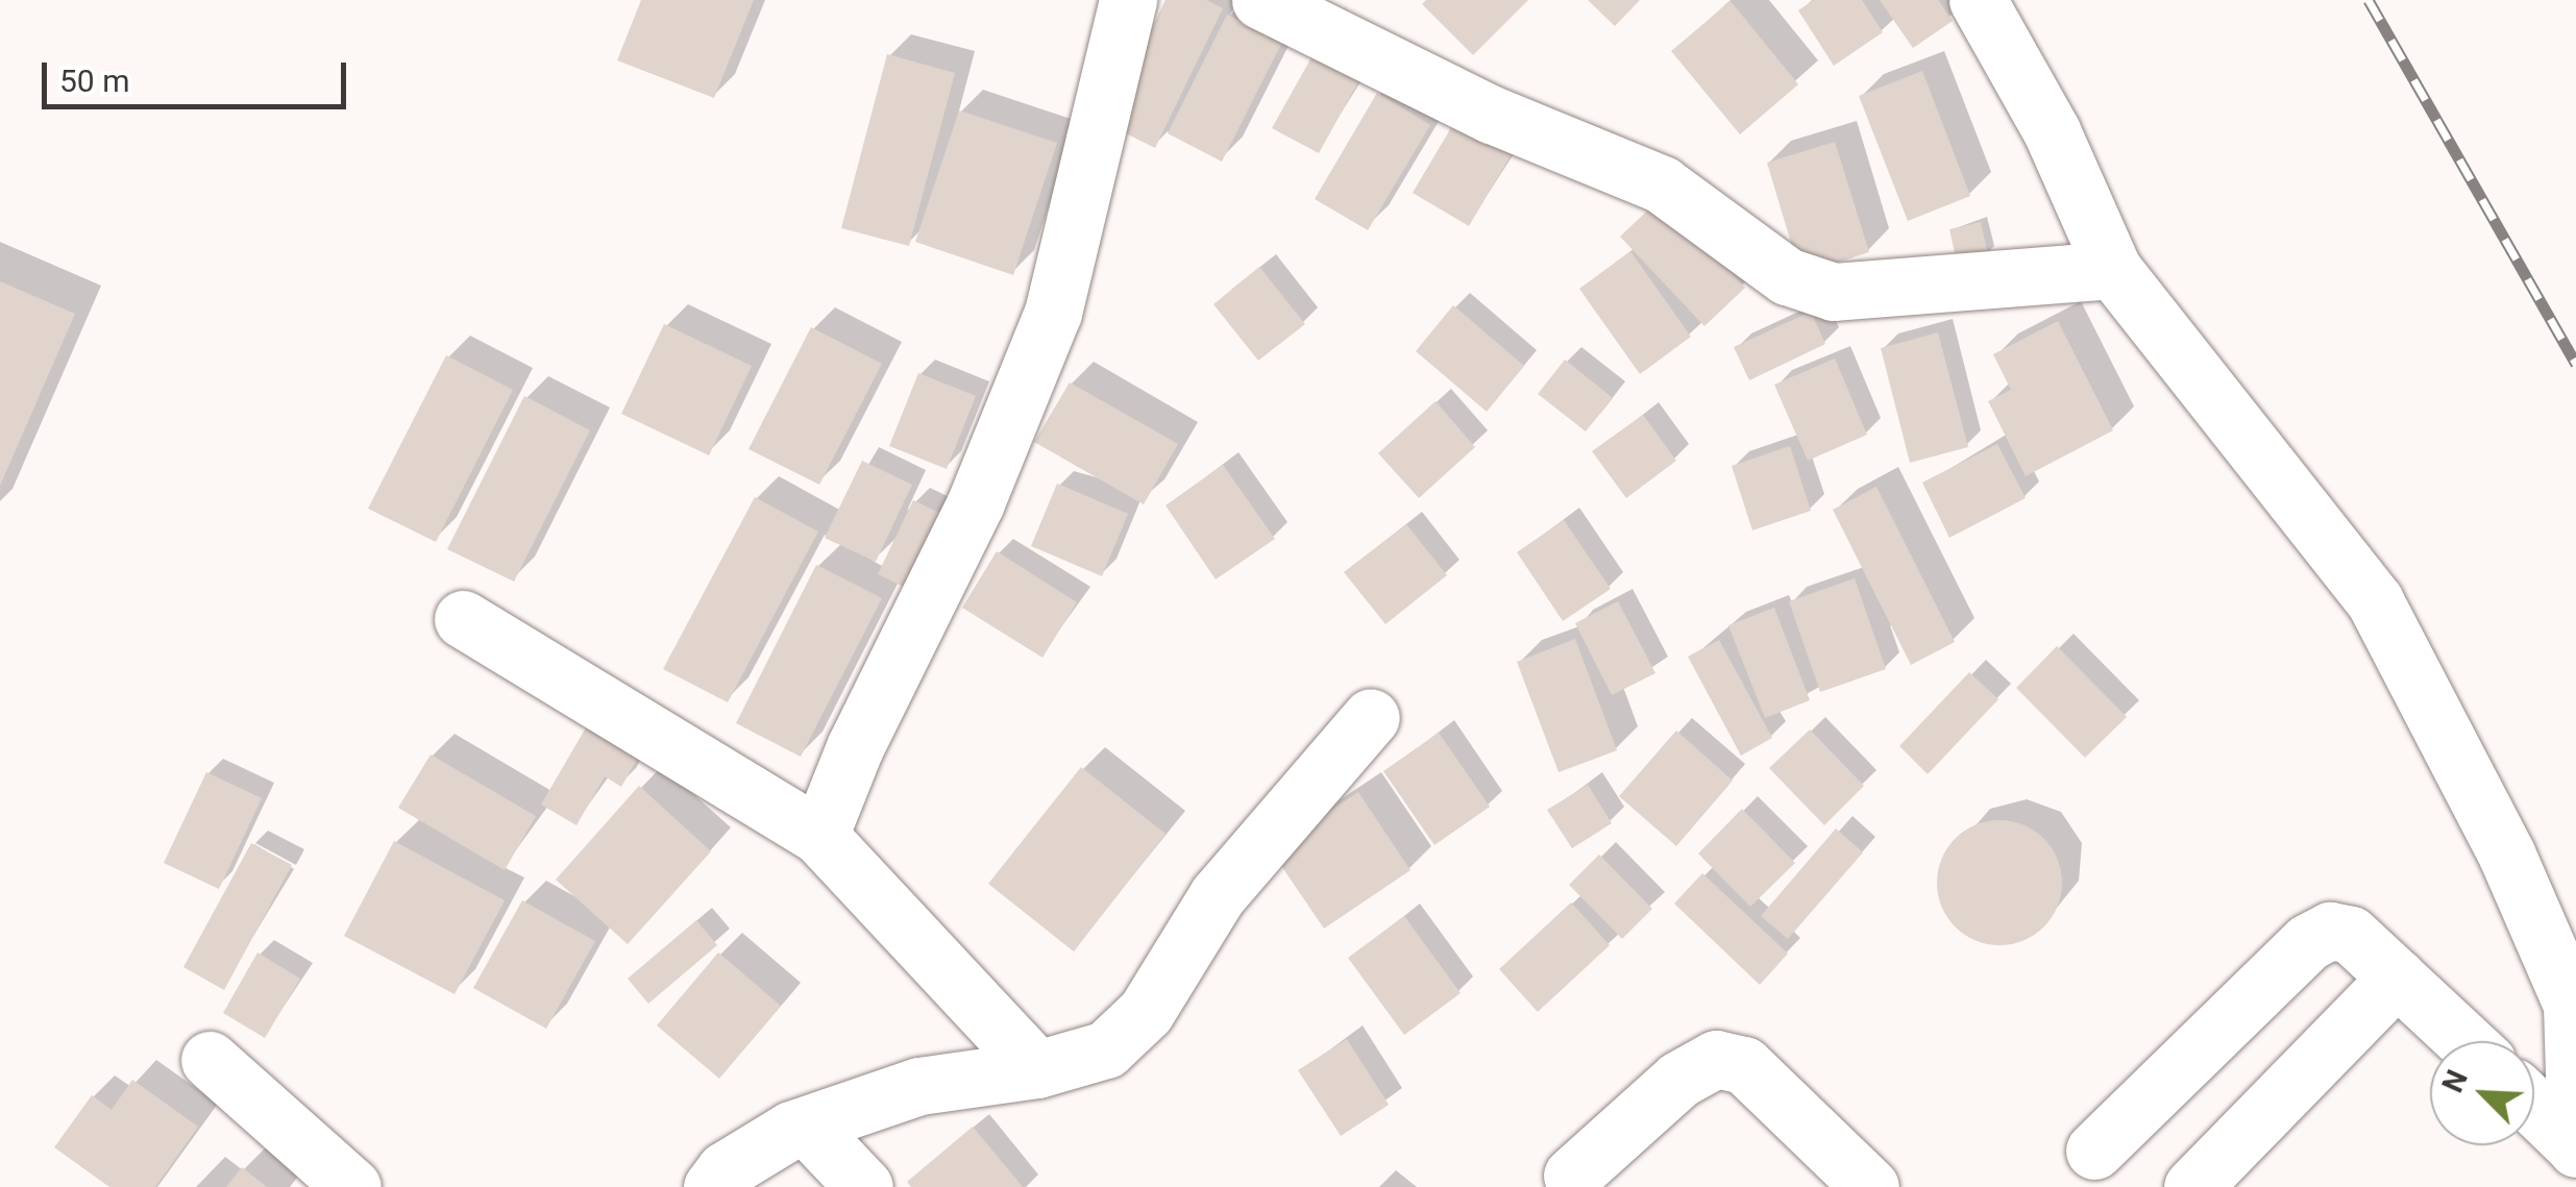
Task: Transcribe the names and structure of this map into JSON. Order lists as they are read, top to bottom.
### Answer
{
  "scale_bar": "50 m",
  "north": "top left"
}
